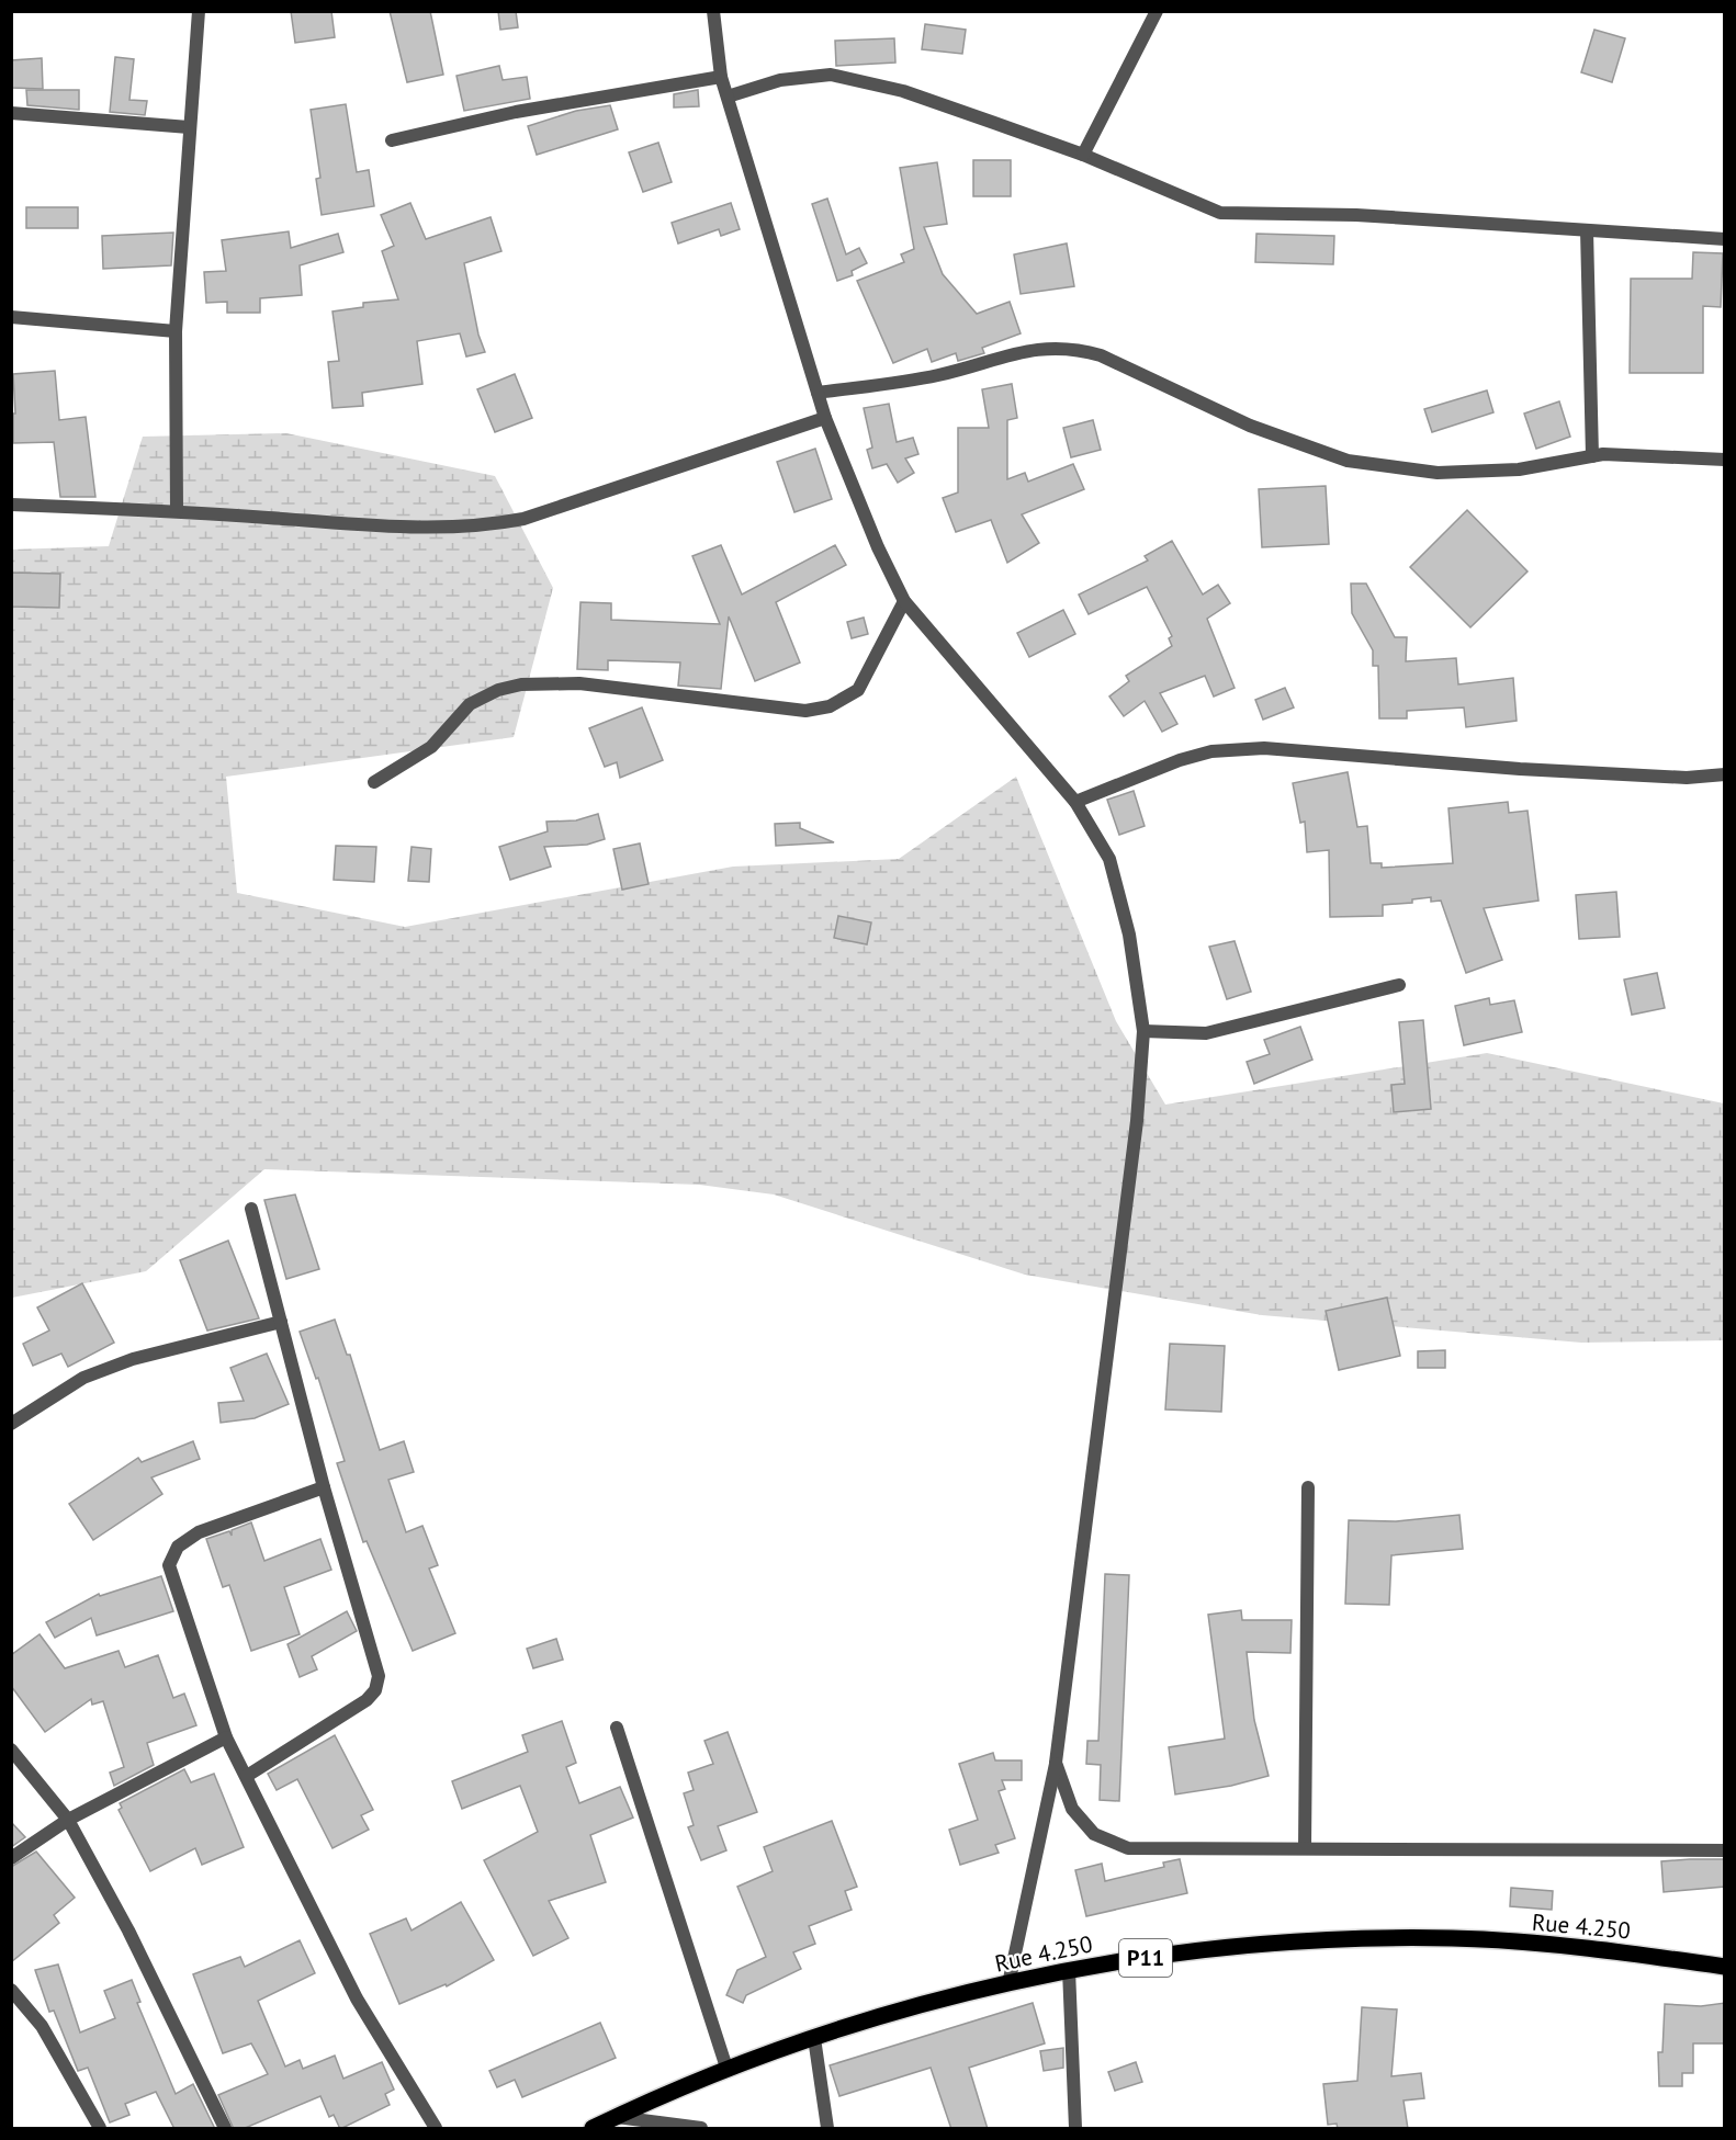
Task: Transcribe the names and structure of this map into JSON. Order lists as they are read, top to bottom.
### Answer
{
  "streets": {
    "main road": ["Rue 4.250", "P11"]
  }
}
